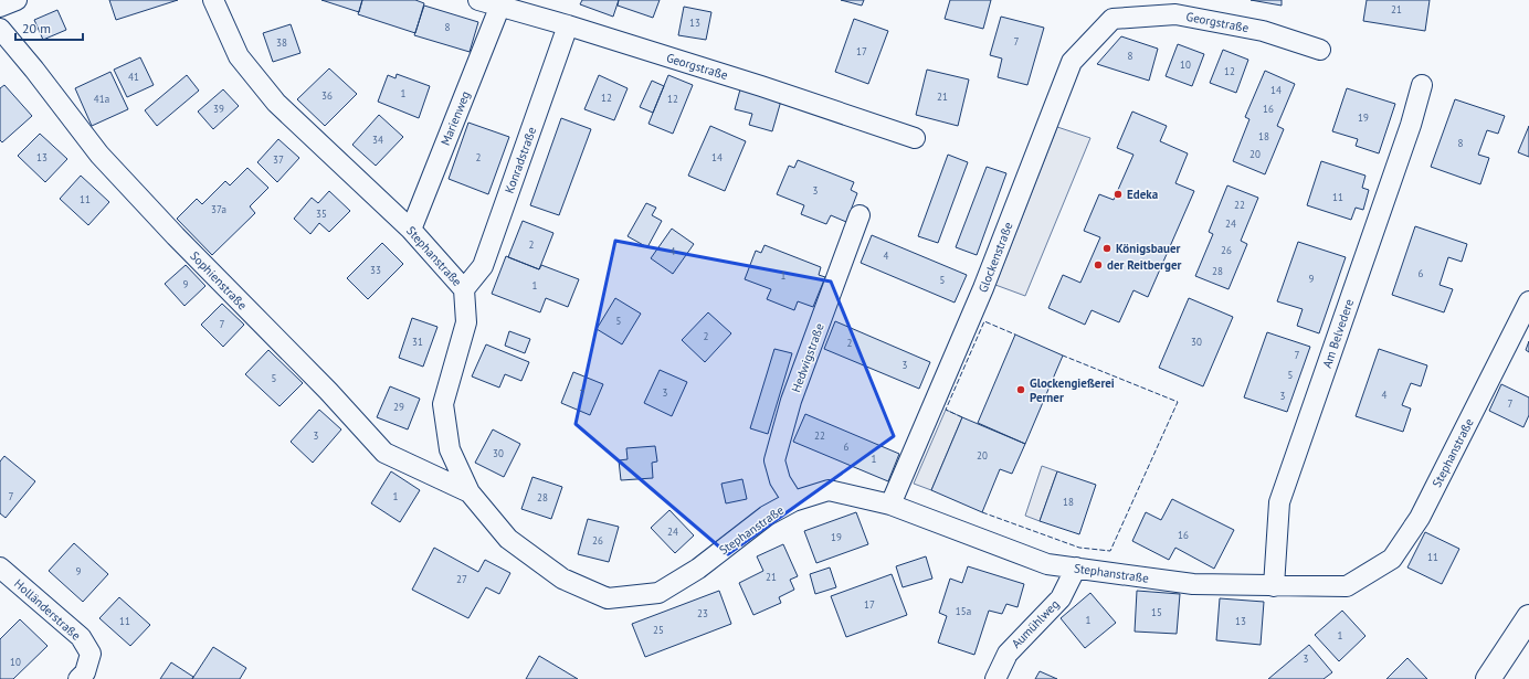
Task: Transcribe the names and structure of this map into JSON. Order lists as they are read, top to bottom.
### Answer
{
  "streets": {
    "street": [
      "Georgstraße",
      "Marienweg",
      "Konradstraße",
      "Stephanstraße",
      "Glockenstraße",
      "Sophienstraße",
      "Am Belvedere",
      "Hedwigstraße",
      "Holländerstraße",
      "Aumühlweg"
    ]
  },
  "crossings": [
    ["Georgstraße", "Marienweg"],
    ["Georgstraße", "Konradstraße"],
    ["Georgstraße", "Glockenstraße"],
    ["Marienweg", "Stephanstraße"],
    ["Konradstraße", "Stephanstraße"],
    ["Stephanstraße", "Glockenstraße"],
    ["Stephanstraße", "Sophienstraße"],
    ["Stephanstraße", "Am Belvedere"],
    ["Stephanstraße", "Hedwigstraße"],
    ["Stephanstraße", "Aumühlweg"]
  ],
  "places": [
    "Edeka",
    "Königsbauer",
    "der Reitberger",
    "Glockengießerei Perner"
  ],
  "house_numbers": [
    "21",
    "13",
    "8",
    "7",
    "38",
    "17",
    "8",
    "10",
    "12",
    "41",
    "14",
    "1",
    "36",
    "21",
    "12",
    "41a",
    "12",
    "39",
    "16",
    "19",
    "18",
    "34",
    "8",
    "20",
    "13",
    "2",
    "14",
    "37",
    "3",
    "11",
    "11",
    "22",
    "37a",
    "35",
    "24",
    "2",
    "26",
    "4",
    "4",
    "33",
    "28",
    "6",
    "1",
    "9",
    "5",
    "9",
    "1",
    "5",
    "7",
    "2",
    "31",
    "30",
    "2",
    "7",
    "3",
    "5",
    "5",
    "3",
    "7",
    "4",
    "3",
    "7",
    "29",
    "3",
    "22",
    "6",
    "30",
    "20",
    "1",
    "7",
    "1",
    "28",
    "18",
    "24",
    "16",
    "19",
    "26",
    "11",
    "9",
    "21",
    "27",
    "17",
    "15a",
    "15",
    "23",
    "1",
    "11",
    "13",
    "25",
    "1",
    "3",
    "10"
  ],
  "scale_bar": "20 m"
}
